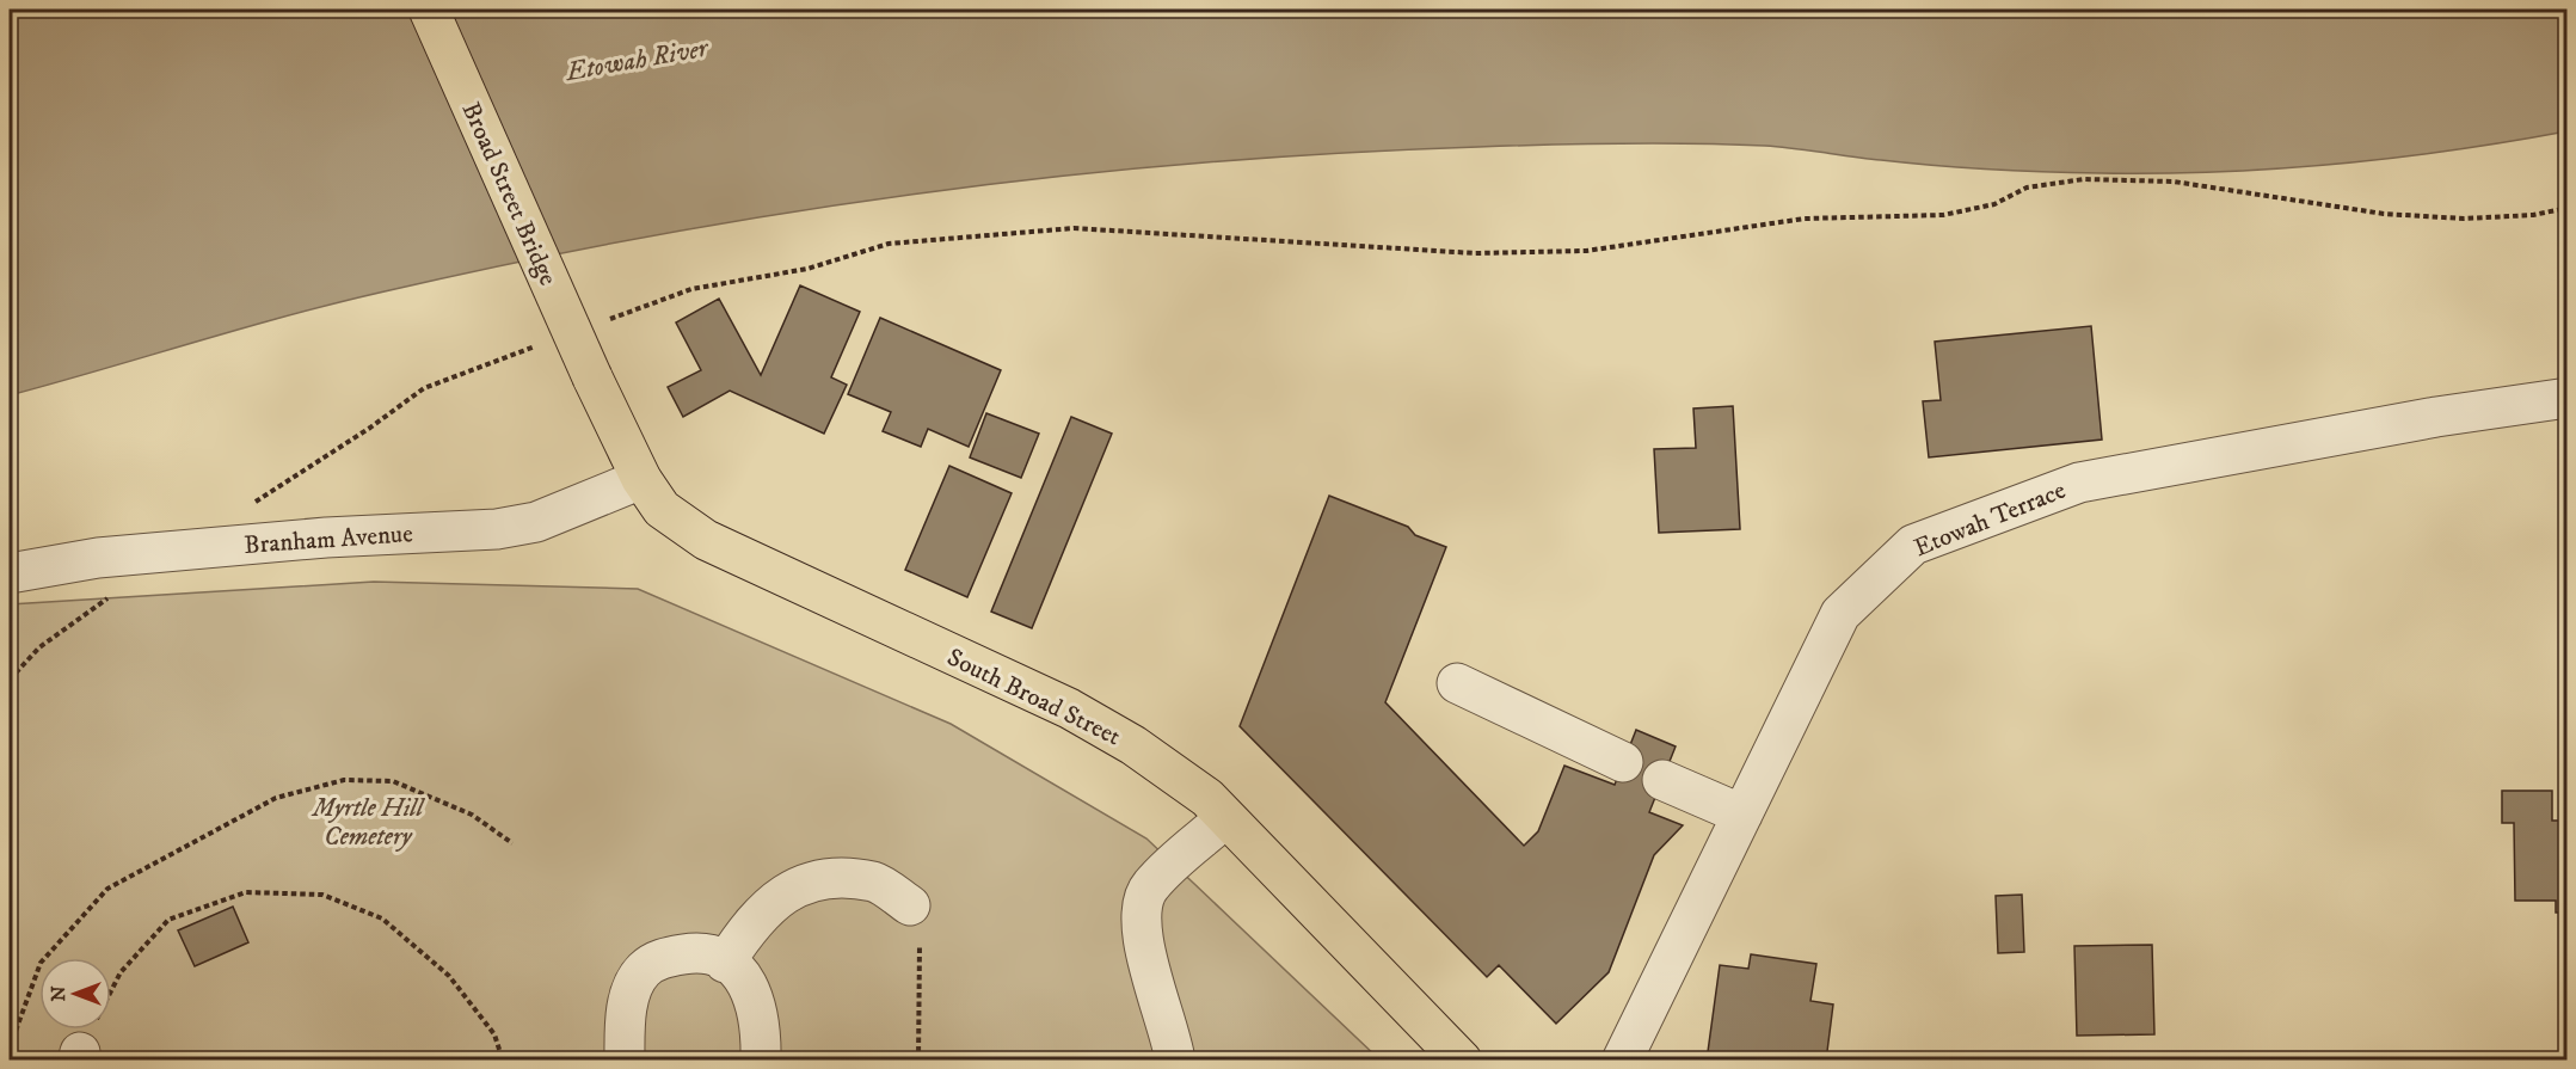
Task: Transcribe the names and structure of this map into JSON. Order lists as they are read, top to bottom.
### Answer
{
  "streets": {
    "main road": ["Broad Street Bridge", "South Broad Street"],
    "street": ["Etowah Terrace", "Branham Avenue"]
  },
  "crossings": [
    ["Broad Street Bridge", "South Broad Street"],
    ["Branham Avenue", "South Broad Street"]
  ],
  "water": ["Etowah River"],
  "parks": ["Myrtle Hill Cemetery"],
  "north": "left"
}
